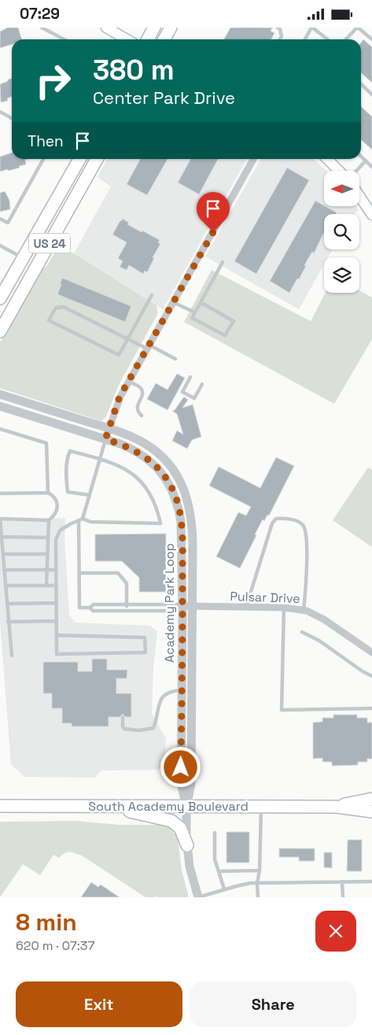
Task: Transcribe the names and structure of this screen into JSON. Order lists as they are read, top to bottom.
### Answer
{
  "streets": {
    "highway": ["US 24", "South Academy Boulevard"],
    "street": ["Pulsar Drive", "Academy Park Loop"]
  },
  "crossings": [
    ["Pulsar Drive", "Academy Park Loop"],
    ["Academy Park Loop", "South Academy Boulevard"]
  ],
  "north": "left",
  "page": {
    "status": "07:29",
    "turn": ["380 m", "Center Park Drive"],
    "then": "Then",
    "heading": ["8 min", "620 m · 07:37"],
    "buttons": ["Exit", "Share"]
  }
}
